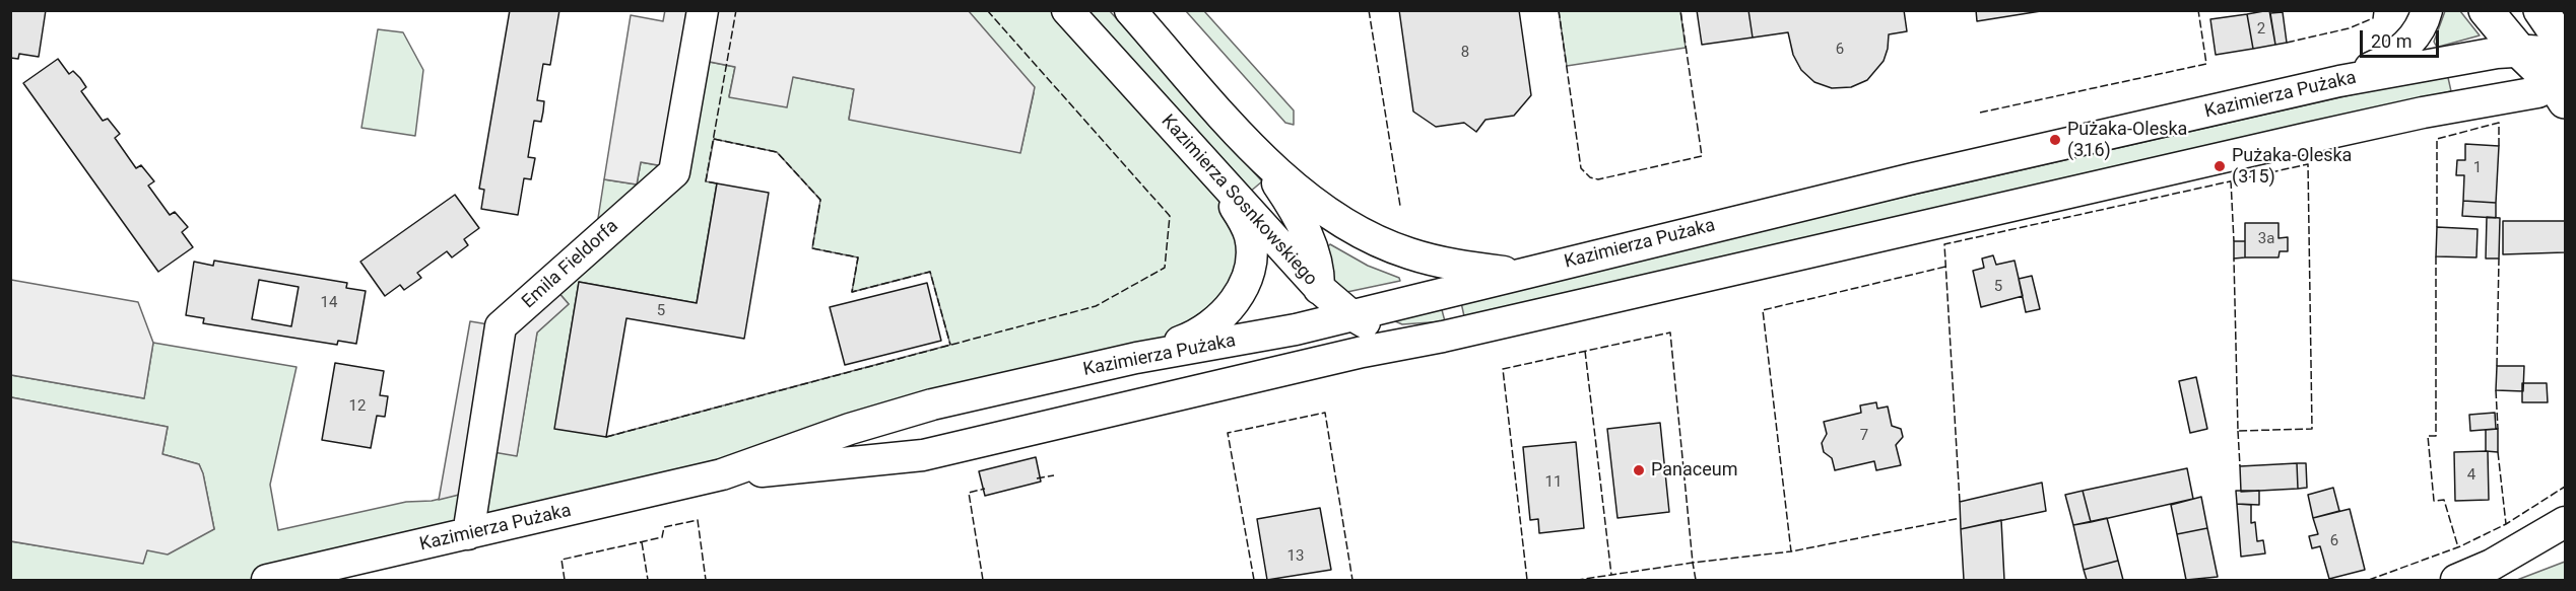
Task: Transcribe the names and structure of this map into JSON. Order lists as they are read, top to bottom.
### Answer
{
  "streets": {
    "street": ["Kazimierza Pużaka", "Kazimierza Sosnkowskiego", "Emila Fieldorfa"]
  },
  "crossings": [
    ["Kazimierza Pużaka", "Kazimierza Sosnkowskiego"],
    ["Kazimierza Pużaka", "Emila Fieldorfa"]
  ],
  "places": ["Pużaka-Oleska (316)", "Pużaka-Oleska (315)", "Panaceum"],
  "house_numbers": [
    "2",
    "6",
    "8",
    "1",
    "3a",
    "5",
    "14",
    "5",
    "12",
    "7",
    "4",
    "11",
    "6",
    "13"
  ],
  "scale_bar": "20 m"
}
